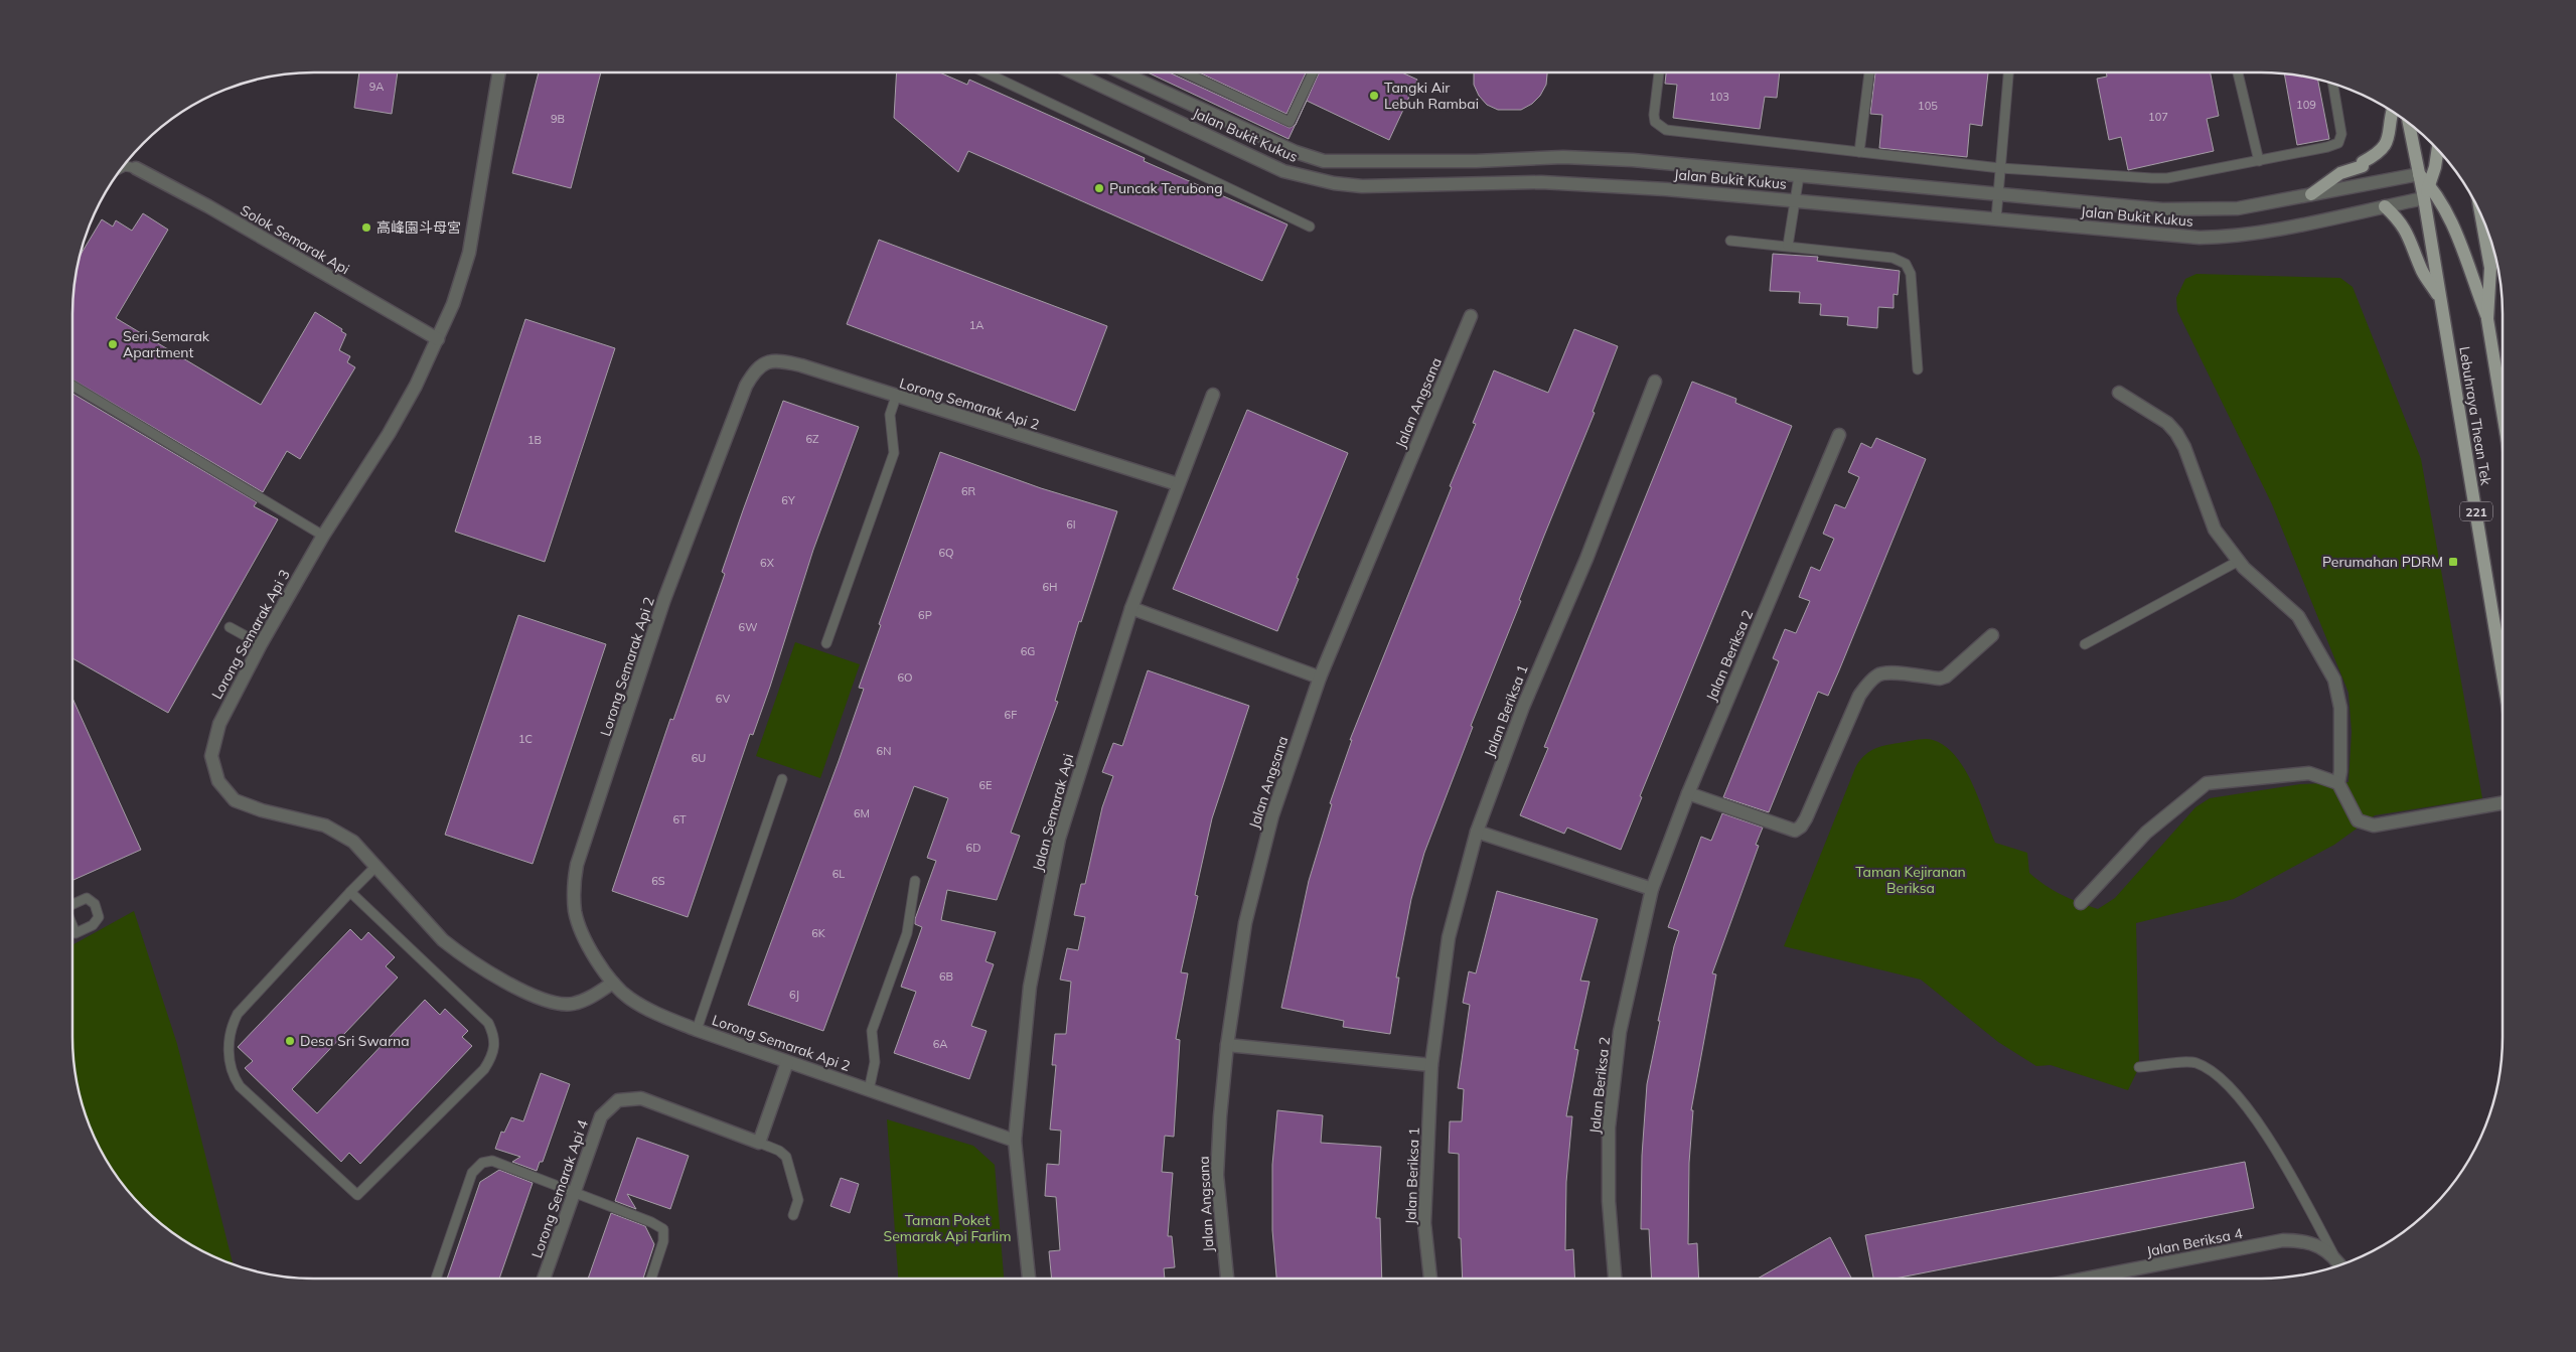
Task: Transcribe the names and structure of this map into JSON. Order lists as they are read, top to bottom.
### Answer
{
  "streets": {
    "main road": ["Lebuhraya Thean Tek", "221"],
    "street": [
      "Jalan Bukit Kukus",
      "Solok Semarak Api",
      "Jalan Angsana",
      "Lorong Semarak Api 2",
      "Lorong Semarak Api 3",
      "Jalan Beriksa 2",
      "Jalan Beriksa 1",
      "Jalan Semarak Api",
      "Lorong Semarak Api 4",
      "Jalan Beriksa 4"
    ]
  },
  "crossings": [
    ["Jalan Bukit Kukus", "Lebuhraya Thean Tek"],
    ["Solok Semarak Api", "Lorong Semarak Api 3"],
    ["Lorong Semarak Api 2", "Lorong Semarak Api 3"],
    ["Lorong Semarak Api 2", "Jalan Semarak Api"]
  ],
  "parks": ["Taman Kejiranan Beriksa", "Taman Poket Semarak Api Farlim"],
  "places": {
    "other": [
      "Tangki Air Lebuh Rambai",
      "Puncak Terubong",
      "高峰園斗母宮",
      "Seri Semarak Apartment",
      "Desa Sri Swarna"
    ],
    "transit": ["Perumahan PDRM"]
  },
  "house_numbers": [
    "9A",
    "103",
    "109",
    "105",
    "107",
    "9B",
    "1A",
    "6Z",
    "1B",
    "6R",
    "6Y",
    "6I",
    "6Q",
    "6X",
    "6H",
    "6P",
    "6W",
    "6G",
    "6O",
    "6V",
    "6F",
    "1C",
    "6N",
    "6U",
    "6E",
    "6M",
    "6T",
    "6D",
    "6L",
    "6S",
    "6K",
    "6B",
    "6J",
    "6A"
  ]
}
